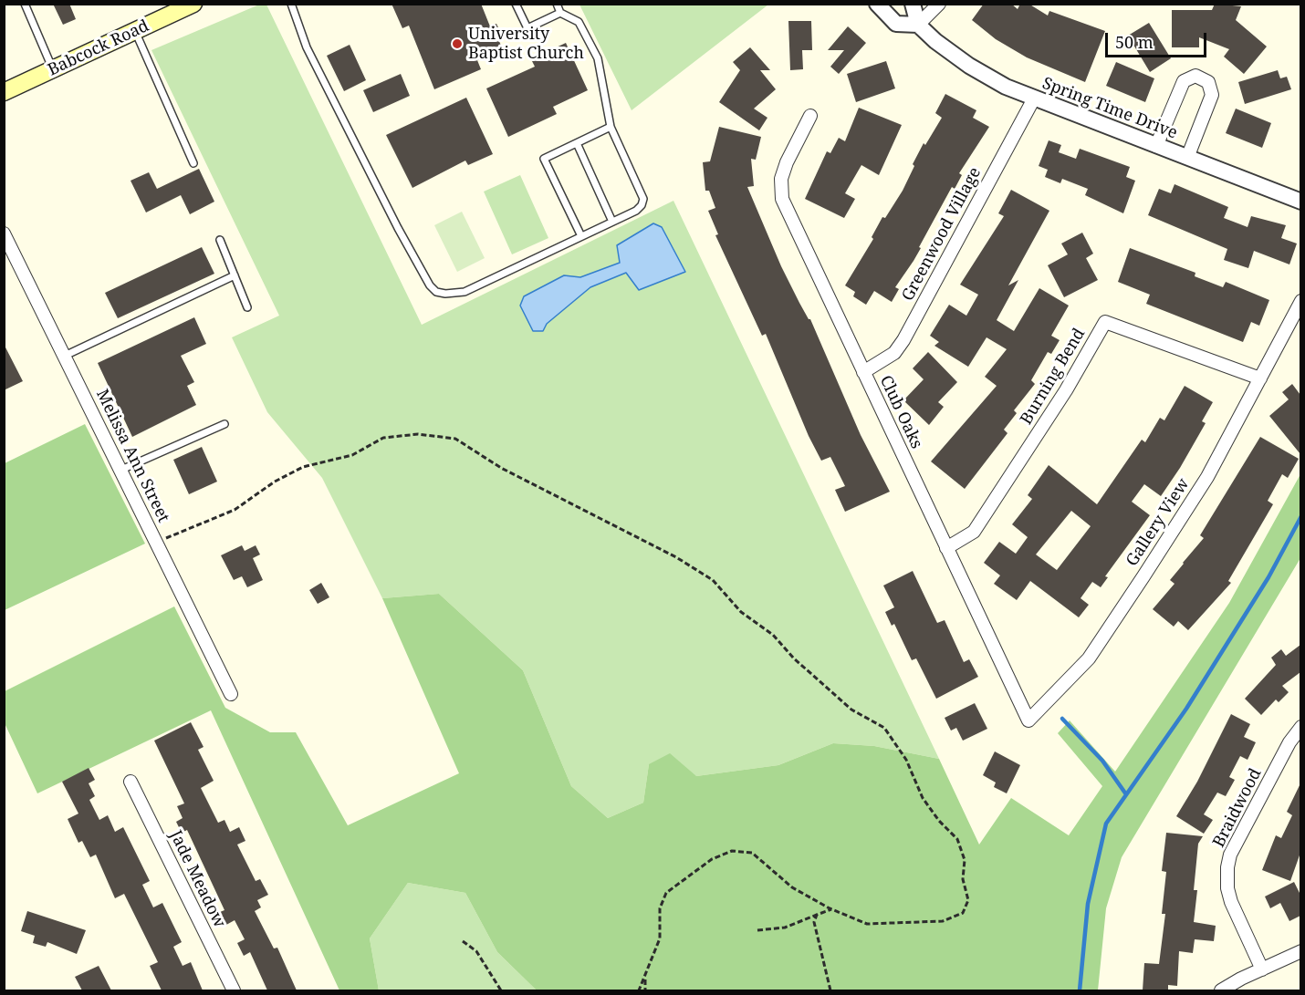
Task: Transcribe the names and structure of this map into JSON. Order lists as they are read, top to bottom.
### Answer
{
  "streets": {
    "main road": ["Babcock Road"],
    "street": [
      "Spring Time Drive",
      "Greenwood Village",
      "Burning Bend",
      "Club Oaks",
      "Melissa Ann Street",
      "Gallery View",
      "Braidwood",
      "Jade Meadow"
    ]
  },
  "crossings": [
    ["Spring Time Drive", "Greenwood Village"],
    ["Greenwood Village", "Club Oaks"],
    ["Burning Bend", "Club Oaks"],
    ["Burning Bend", "Gallery View"],
    ["Club Oaks", "Gallery View"]
  ],
  "places": ["University Baptist Church"],
  "scale_bar": "50 m"
}
